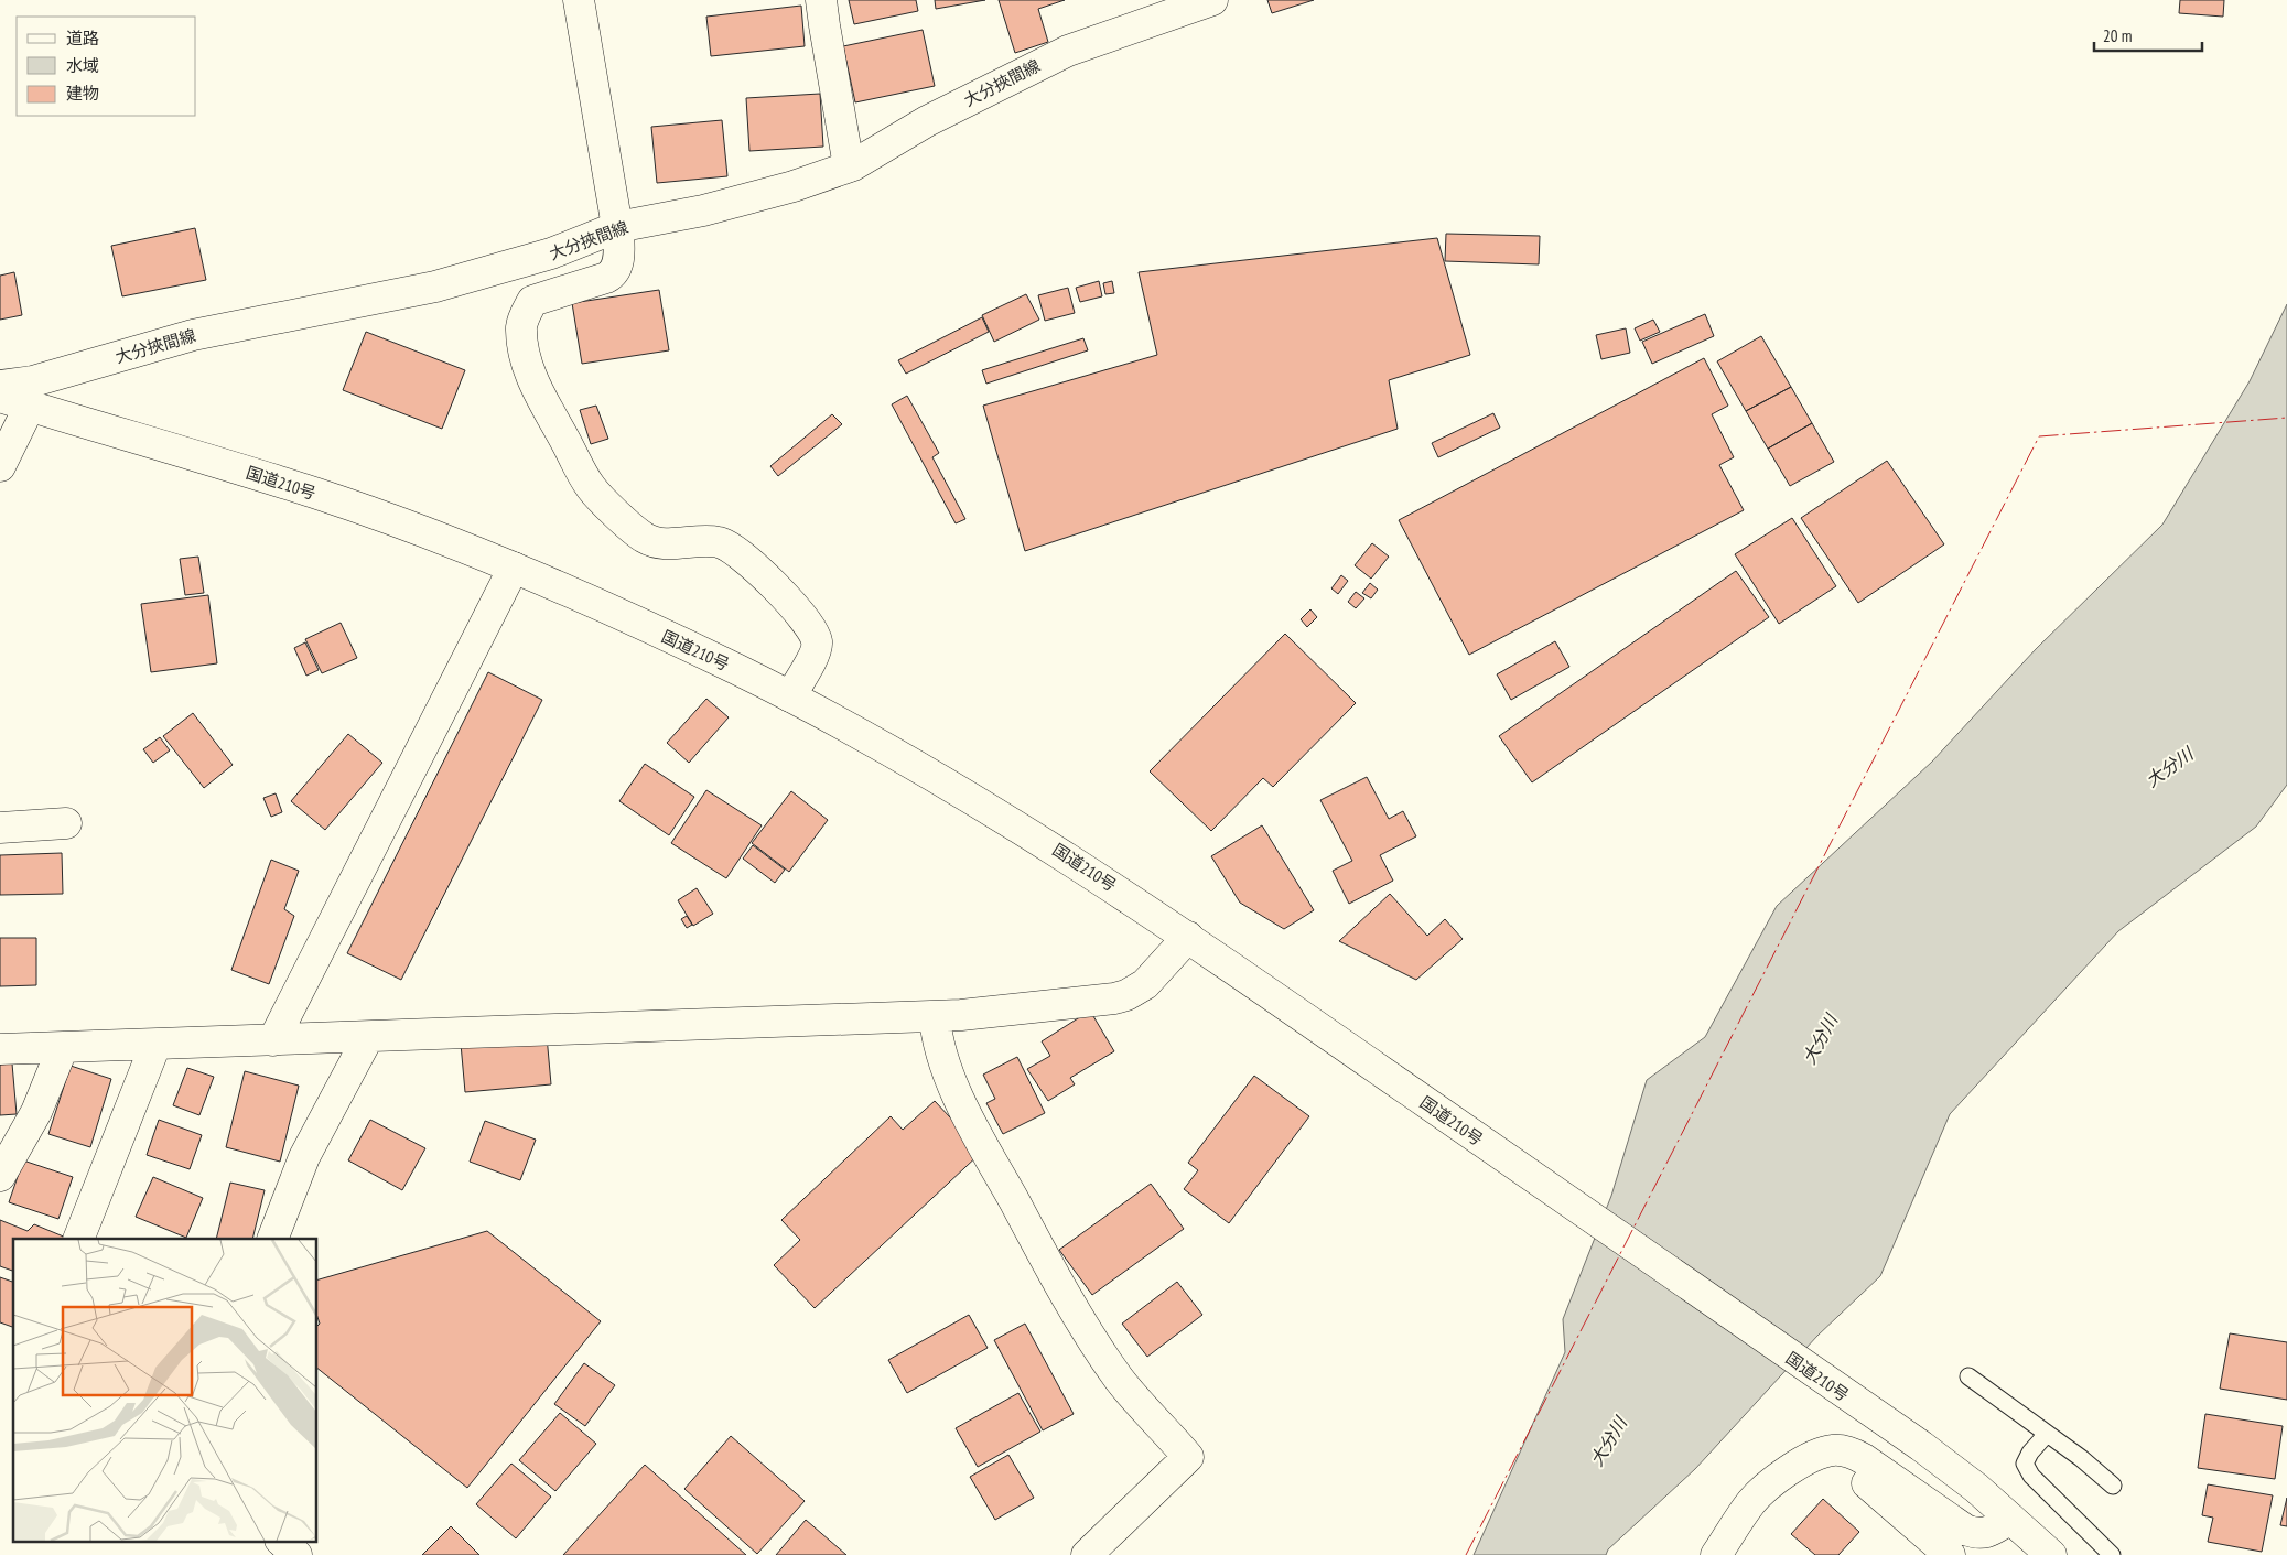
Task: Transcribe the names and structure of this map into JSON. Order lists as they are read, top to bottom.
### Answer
{
  "streets": {
    "main road": ["大分挾間線", "国道210号"]
  },
  "water": ["大分川"],
  "legend": ["道路", "水域", "建物"],
  "scale_bar": "20 m"
}
